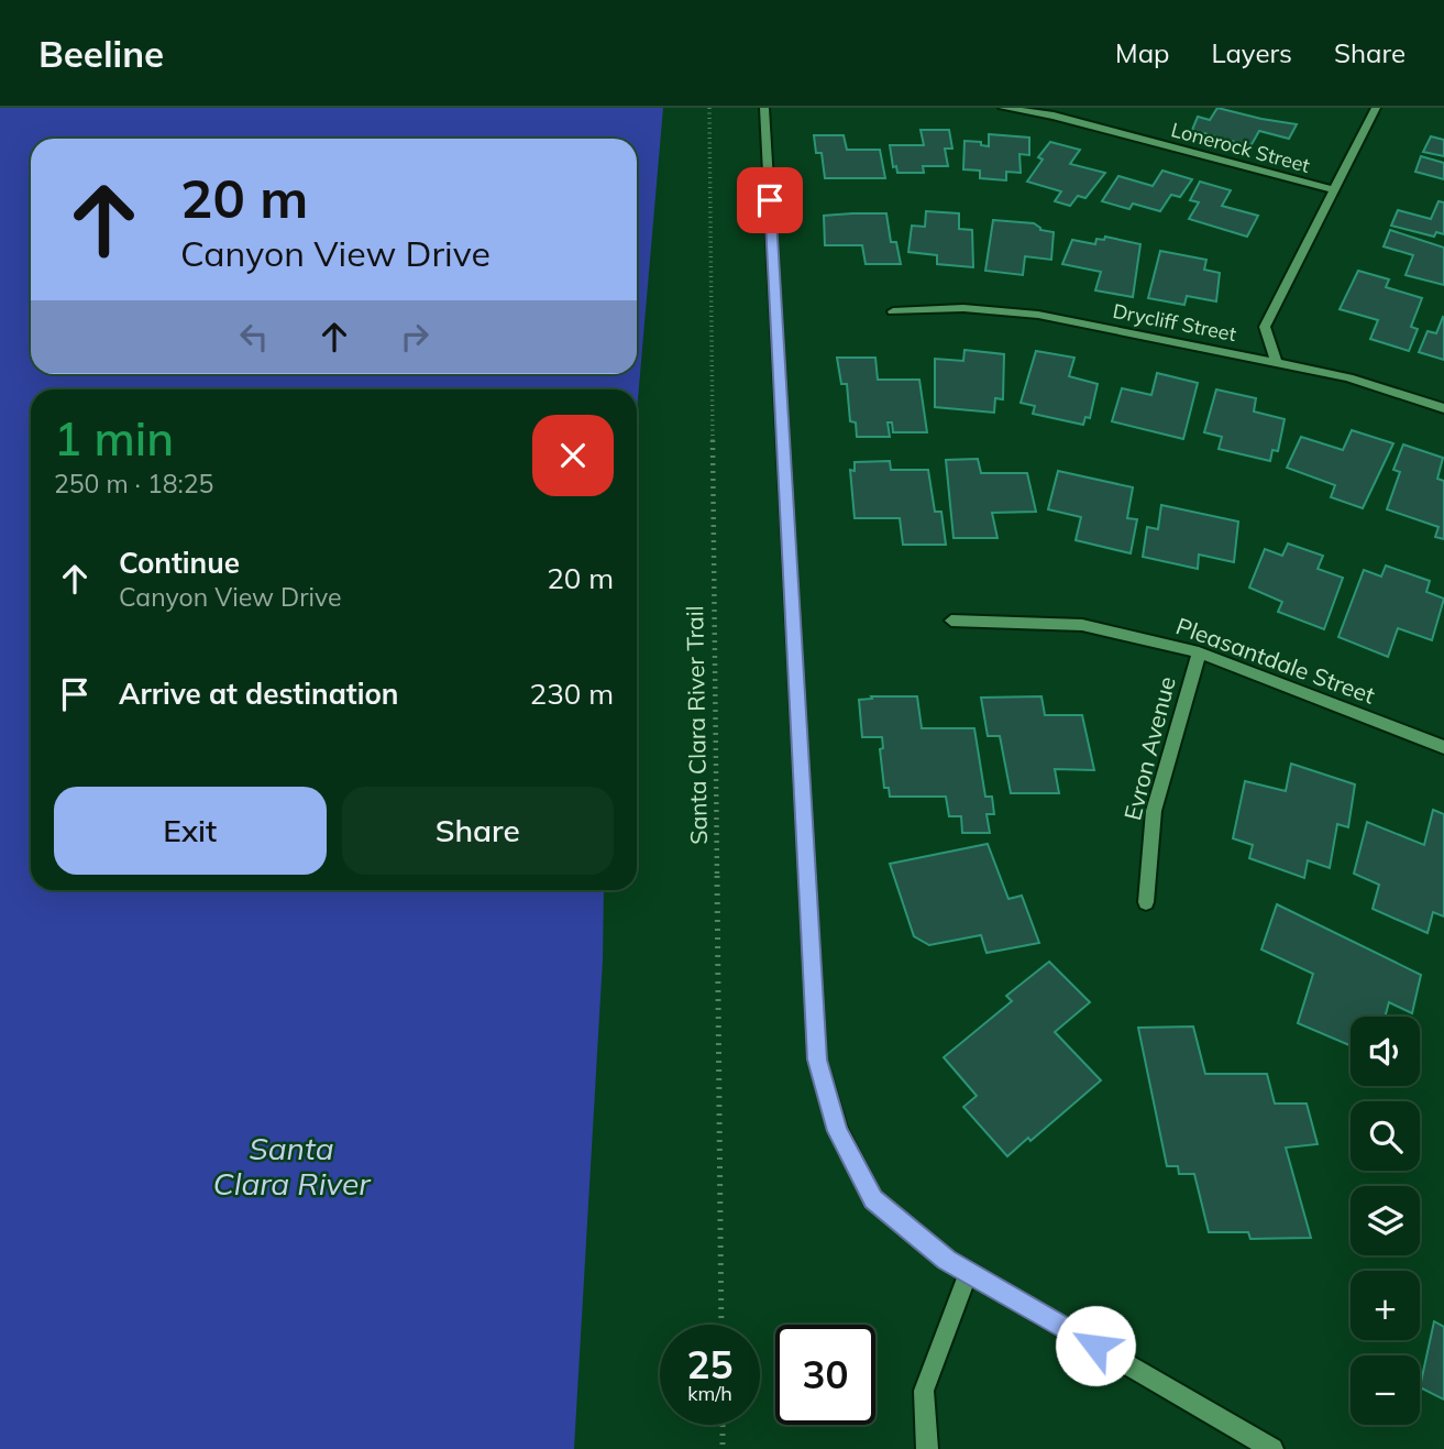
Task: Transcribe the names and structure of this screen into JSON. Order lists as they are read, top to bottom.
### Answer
{
  "streets": {
    "street": [
      "Lonerock Street",
      "Drycliff Street",
      "Pleasantdale Street",
      "Evron Avenue"
    ],
    "path": ["Santa Clara River Trail"]
  },
  "crossings": [
    ["Pleasantdale Street", "Evron Avenue"]
  ],
  "water": ["Santa Clara River"],
  "page": {
    "header": "Beeline",
    "nav": ["Map", "Layers", "Share"],
    "turn": ["20 m", "Canyon View Drive"],
    "heading": ["1 min", "250 m · 18:25"],
    "list": [
      {
        "name": "Continue",
        "note": "Canyon View Drive",
        "value": "20 m"
      },
      {
        "name": "Arrive at destination",
        "value": "230 m"
      }
    ],
    "buttons": ["Exit", "Share"],
    "map_buttons": ["+", "−"],
    "speed": "25 km/h",
    "limit": "30"
  }
}
